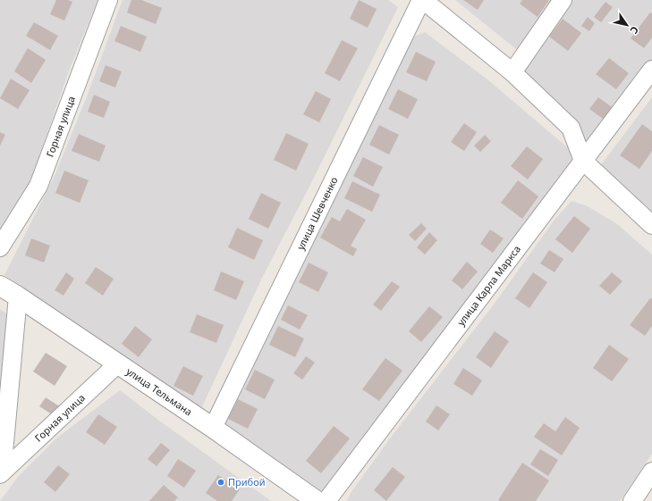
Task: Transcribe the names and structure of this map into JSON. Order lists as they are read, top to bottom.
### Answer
{
  "streets": {
    "street": [
      "Горная улица",
      "улица Шевченко",
      "улица Карла Маркса",
      "улица Тельмана"
    ]
  },
  "crossings": [
    ["Горная улица", "улица Тельмана"],
    ["улица Шевченко", "улица Карла Маркса"],
    ["улица Шевченко", "улица Тельмана"]
  ],
  "places": ["Прибой"],
  "north": "bottom right"
}
